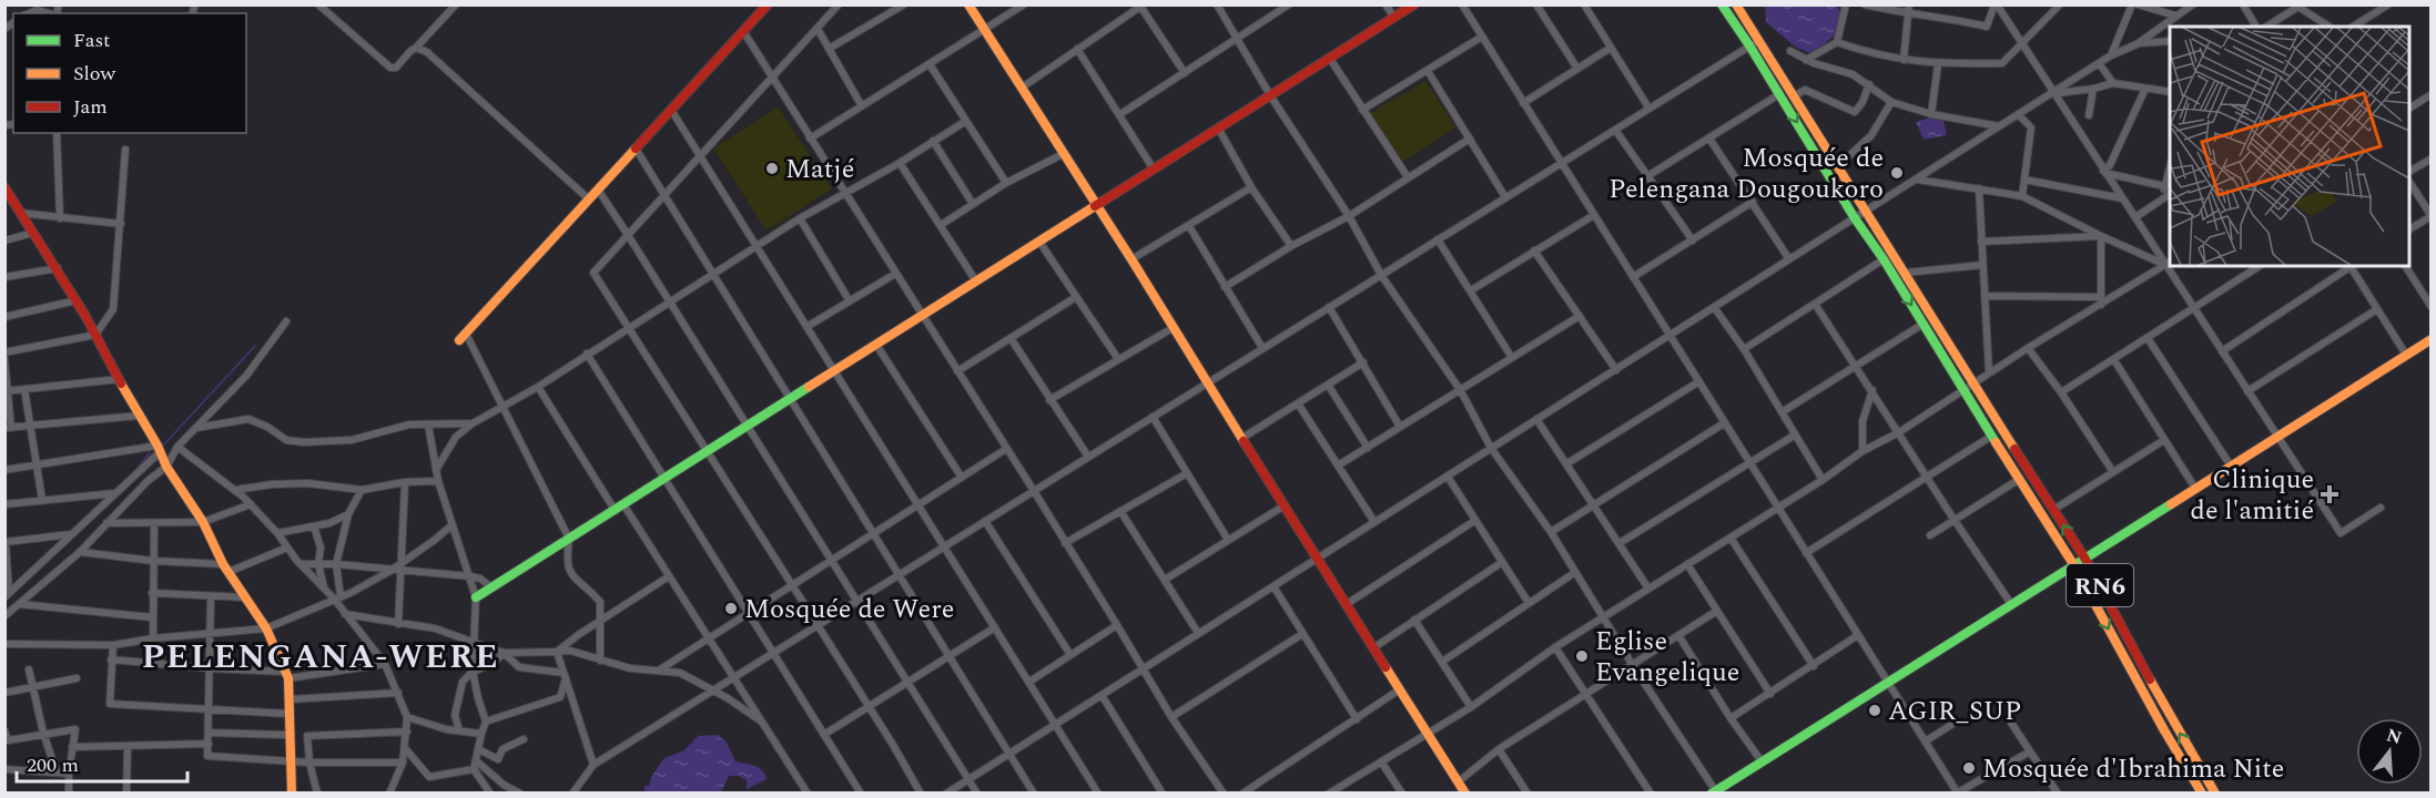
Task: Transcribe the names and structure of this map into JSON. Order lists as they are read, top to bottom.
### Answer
{
  "streets": {
    "main road": ["RN6"]
  },
  "districts": ["PELENGANA-WERE"],
  "places": {
    "other": [
      "Matjé",
      "Mosquée de Pelengana Dougoukoro",
      "Mosquée de Were",
      "Eglise Evangelique",
      "AGIR_SUP",
      "Mosquée d'Ibrahima Nite"
    ],
    "health": ["Clinique de l'amitié"]
  },
  "legend": ["Fast", "Slow", "Jam"],
  "scale_bar": "200 m",
  "north": "top"
}
